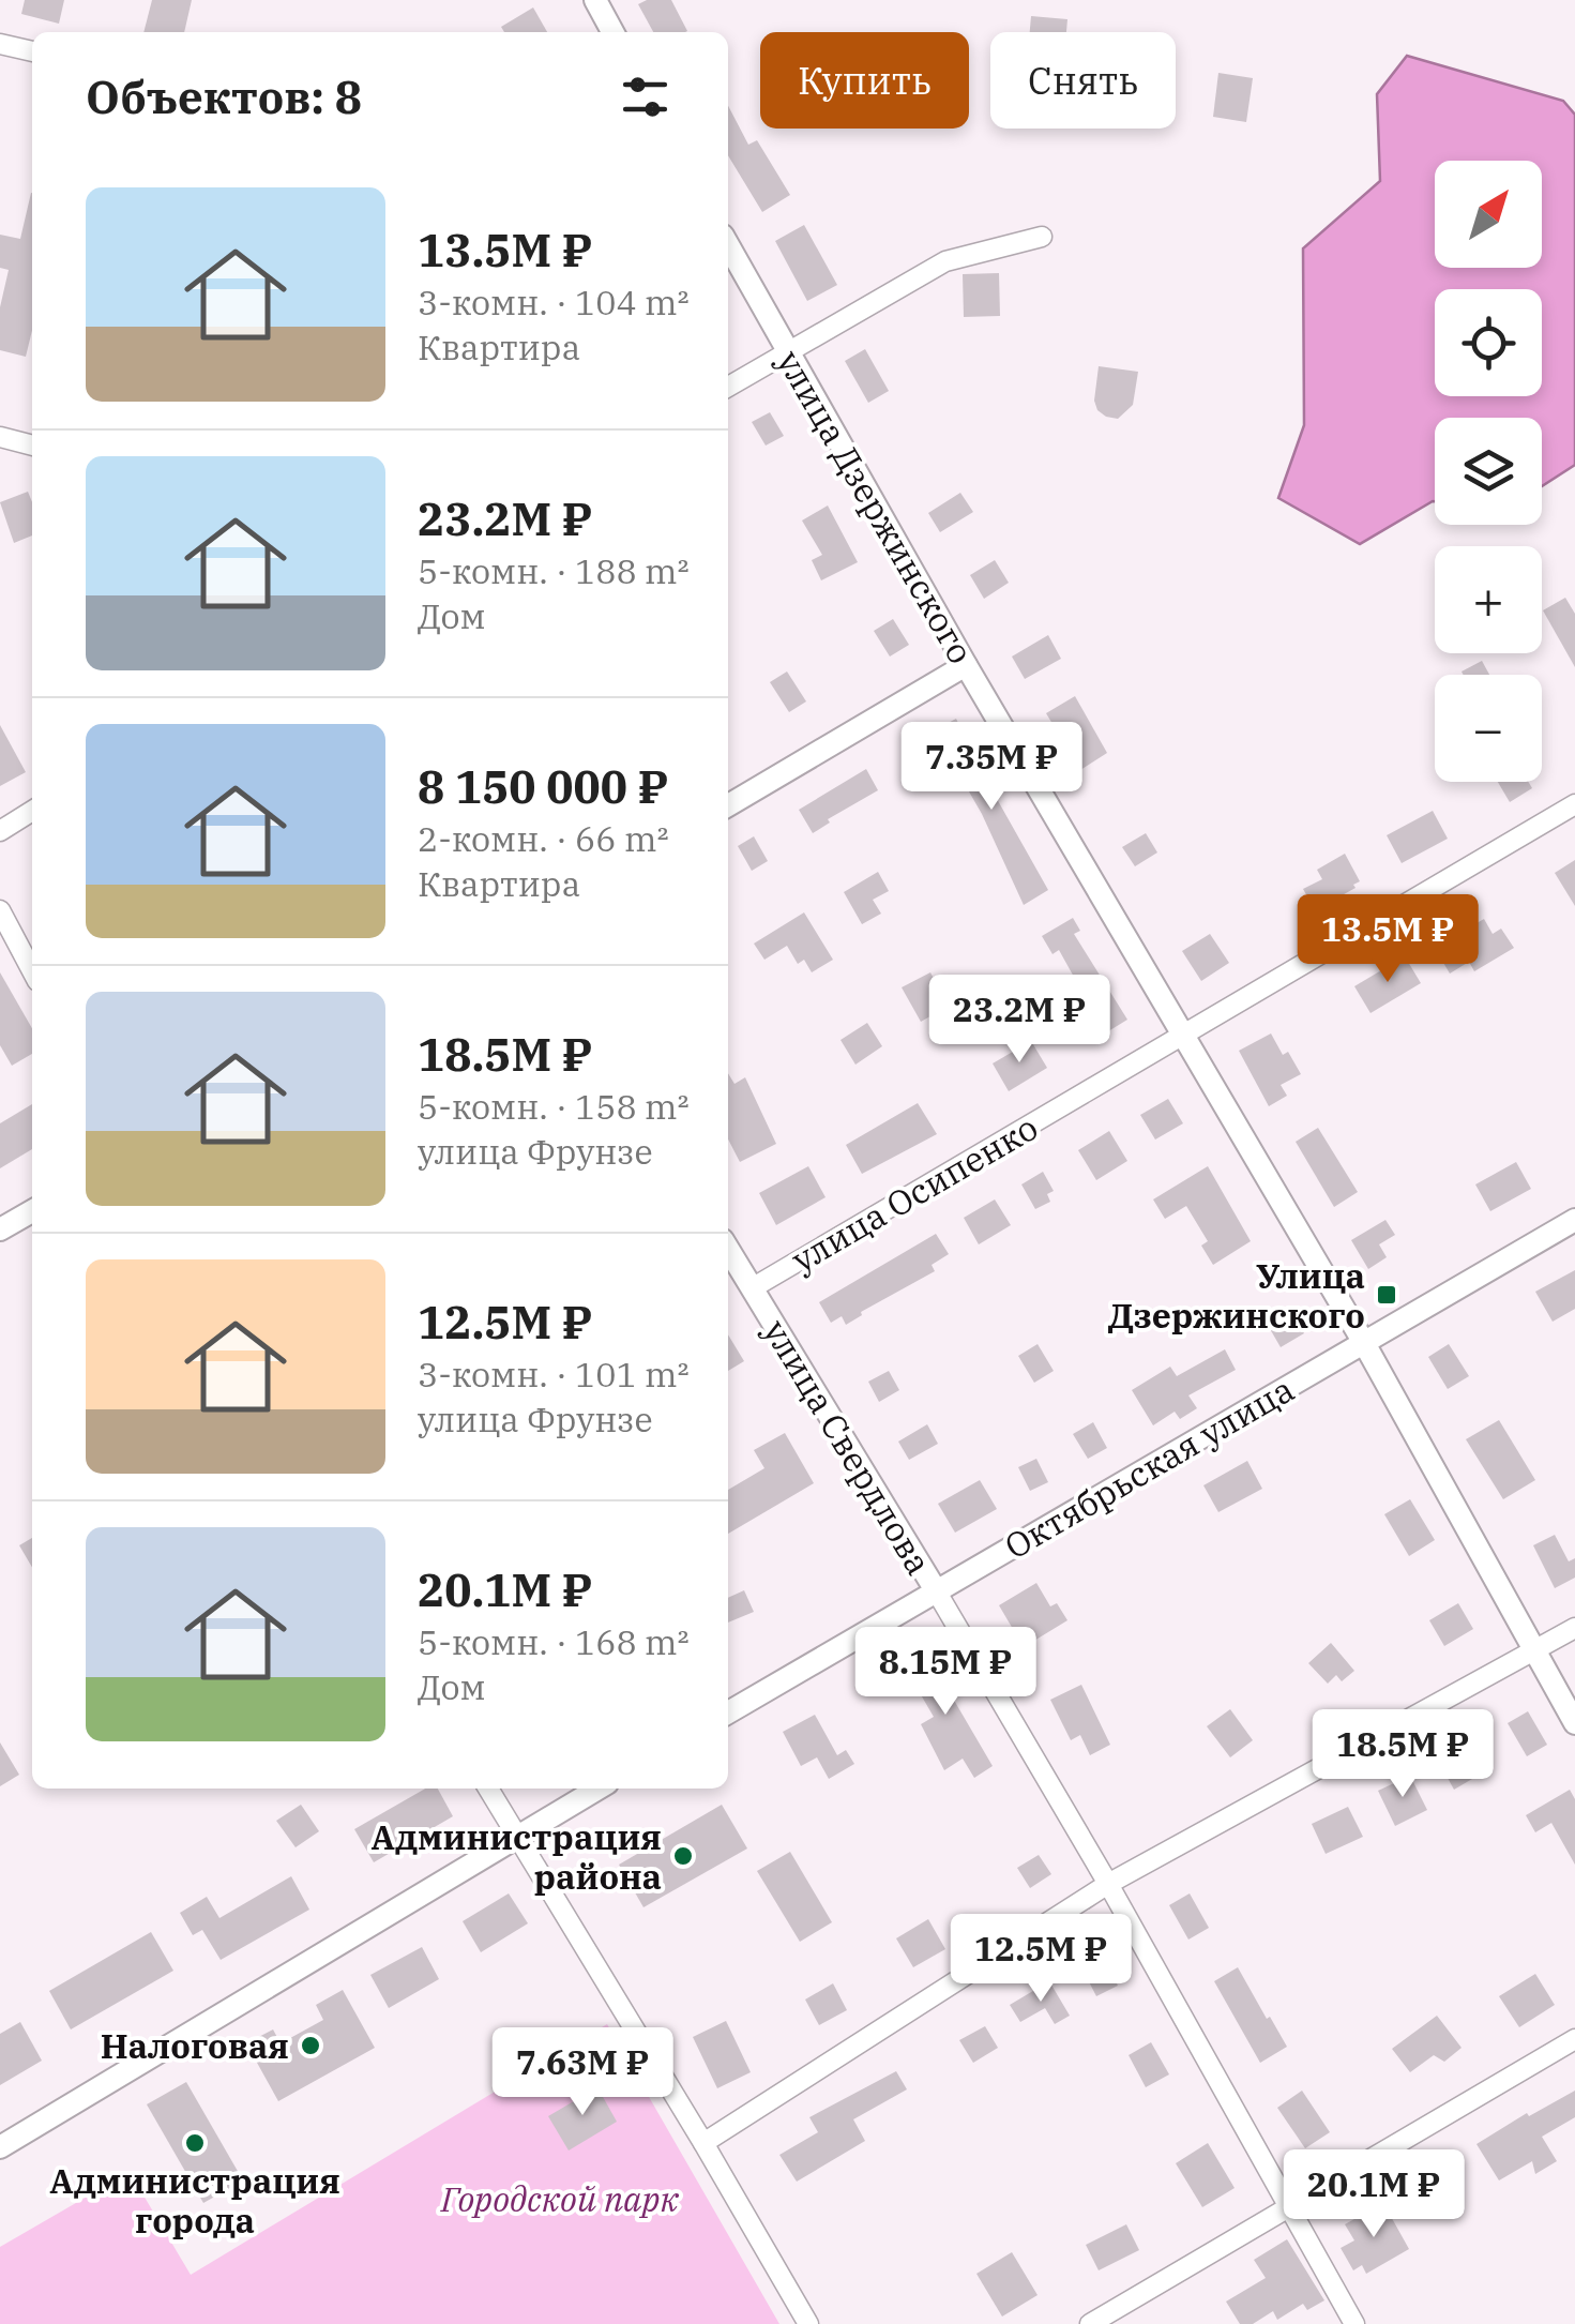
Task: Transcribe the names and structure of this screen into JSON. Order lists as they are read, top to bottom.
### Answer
{
  "streets": {
    "street": [
      "улица Дзержинского",
      "улица Осипенко",
      "улица Свердлова",
      "Октябрьская улица"
    ]
  },
  "crossings": [
    ["улица Дзержинского", "улица Осипенко"],
    ["улица Дзержинского", "Октябрьская улица"],
    ["улица Осипенко", "улица Свердлова"],
    ["улица Свердлова", "Октябрьская улица"]
  ],
  "parks": ["Городской парк"],
  "places": {
    "transit": ["Улица Дзержинского"],
    "other": ["Администрация района", "Налоговая", "Администрация города"]
  },
  "north": "top right",
  "page": {
    "chip": ["Купить", "Снять"],
    "heading": "Объектов: 8",
    "map_buttons": ["+", "−"],
    "list": [
      {
        "name": "13.5M ₽",
        "note": "3-комн. · 104 m² · Квартира"
      },
      {
        "name": "23.2M ₽",
        "note": "5-комн. · 188 m² · Дом"
      },
      {
        "name": "8 150 000 ₽",
        "note": "2-комн. · 66 m² · Квартира"
      },
      {
        "name": "18.5M ₽",
        "note": "5-комн. · 158 m² · улица Фрунзе"
      },
      {
        "name": "12.5M ₽",
        "note": "3-комн. · 101 m² · улица Фрунзе"
      },
      {
        "name": "20.1M ₽",
        "note": "5-комн. · 168 m² · Дом"
      }
    ],
    "price": [
      "7.35M ₽",
      "13.5M ₽",
      "23.2M ₽",
      "8.15M ₽",
      "18.5M ₽",
      "12.5M ₽",
      "7.63M ₽",
      "20.1M ₽"
    ]
  }
}
